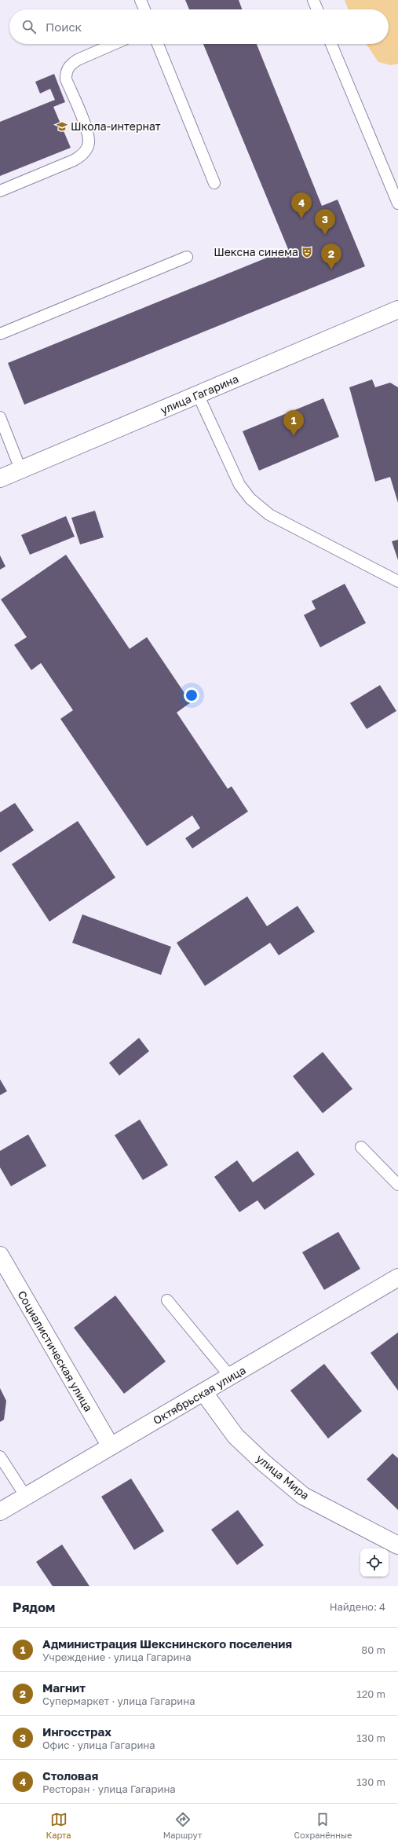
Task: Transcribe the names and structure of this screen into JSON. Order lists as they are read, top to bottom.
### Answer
{
  "streets": {
    "street": [
      "улица Гагарина",
      "Социалистическая улица",
      "Октябрьская улица",
      "улица Мира"
    ]
  },
  "crossings": [
    ["Социалистическая улица", "Октябрьская улица"],
    ["Октябрьская улица", "улица Мира"]
  ],
  "places": {
    "school or university": ["Школа-интернат"],
    "theatre": ["Шексна синема"]
  },
  "page": {
    "search": "Поиск",
    "pins": [
      "4",
      "3",
      "2",
      "1"
    ],
    "heading": ["Рядом", "Найдено: 4"],
    "list": [
      {
        "mark": "1",
        "name": "Администрация Шекснинского поселения",
        "note": "Учреждение · улица Гагарина",
        "value": "80 m"
      },
      {
        "mark": "2",
        "name": "Магнит",
        "note": "Супермаркет · улица Гагарина",
        "value": "120 m"
      },
      {
        "mark": "3",
        "name": "Ингосстрах",
        "note": "Офис · улица Гагарина",
        "value": "130 m"
      },
      {
        "mark": "4",
        "name": "Столовая",
        "note": "Ресторан · улица Гагарина",
        "value": "130 m"
      }
    ],
    "nav": ["Карта", "Маршрут", "Сохранённые"]
  }
}
